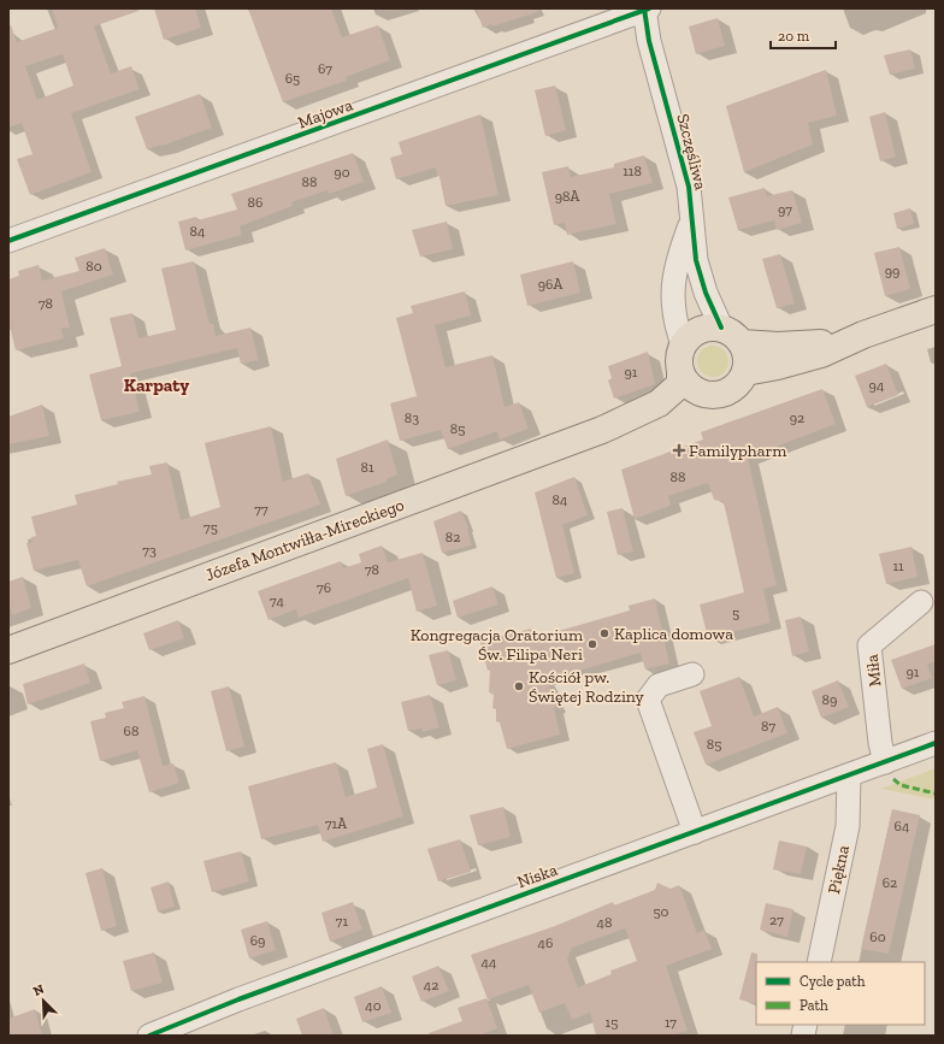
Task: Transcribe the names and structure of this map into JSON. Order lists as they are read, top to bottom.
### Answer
{
  "streets": {
    "main road": ["Józefa Montwiłła-Mireckiego"],
    "street": [
      "Majowa",
      "Szczęśliwa",
      "Miła",
      "Piękna",
      "Niska"
    ]
  },
  "crossings": [
    ["Majowa", "Szczęśliwa"],
    ["Szczęśliwa", "Józefa Montwiłła-Mireckiego"],
    ["Miła", "Niska"],
    ["Piękna", "Niska"]
  ],
  "districts": ["Karpaty"],
  "places": {
    "health": ["Familypharm"],
    "other": ["Kaplica domowa", "Kongregacja Oratorium Św. Filipa Neri", "Kościół pw. Świętej Rodziny"]
  },
  "house_numbers": [
    "67",
    "65",
    "118",
    "90",
    "88",
    "98A",
    "86",
    "97",
    "84",
    "80",
    "99",
    "96A",
    "78",
    "91",
    "94",
    "83",
    "92",
    "85",
    "81",
    "88",
    "84",
    "77",
    "75",
    "82",
    "73",
    "11",
    "78",
    "76",
    "74",
    "5",
    "91",
    "89",
    "87",
    "68",
    "85",
    "71A",
    "64",
    "62",
    "50",
    "27",
    "71",
    "48",
    "60",
    "69",
    "46",
    "44",
    "42",
    "40",
    "15",
    "17"
  ],
  "legend": ["Cycle path", "Path"],
  "scale_bar": "20 m",
  "north": "top left"
}
